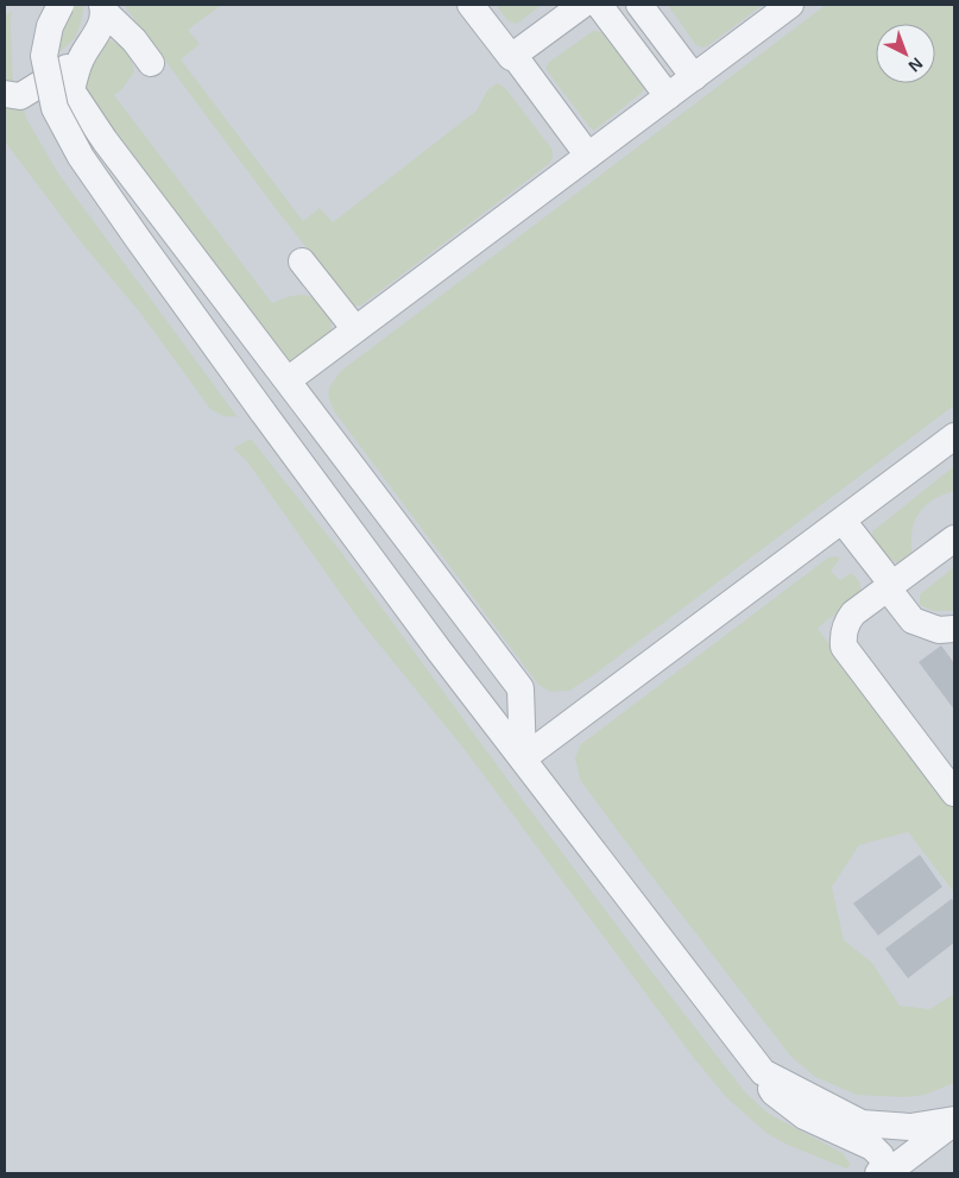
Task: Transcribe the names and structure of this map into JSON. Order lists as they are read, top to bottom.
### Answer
{
  "north": "bottom right"
}
